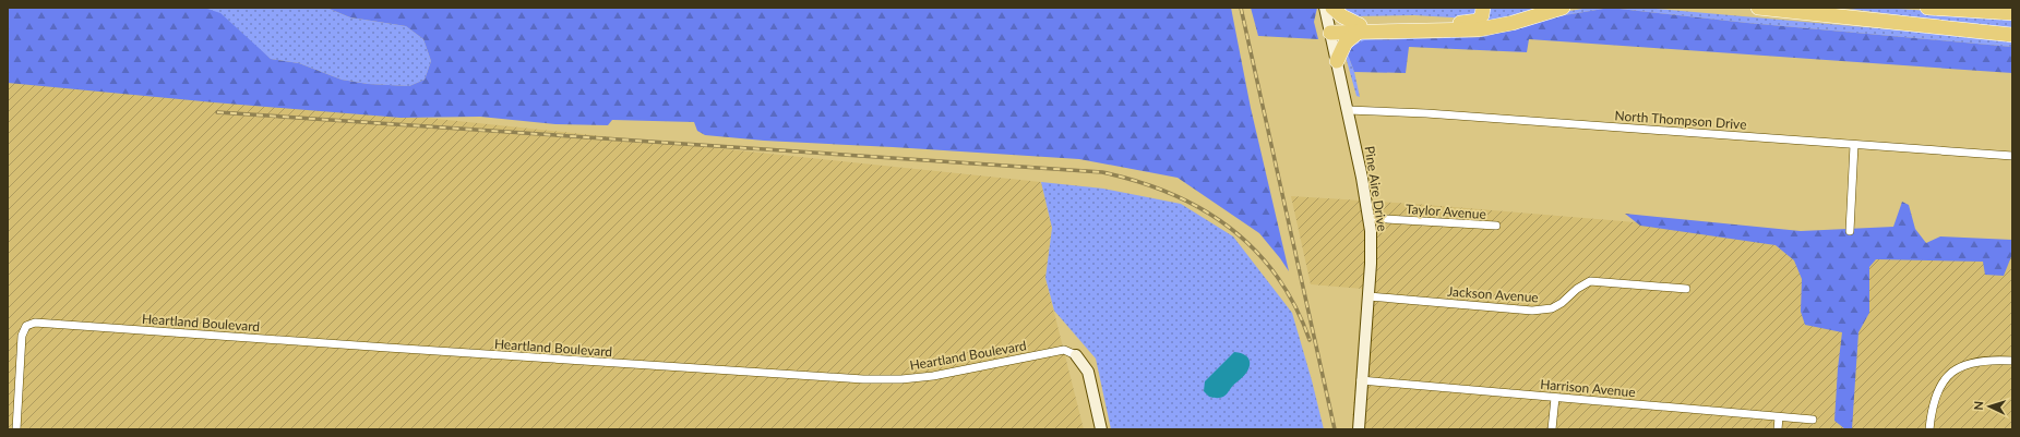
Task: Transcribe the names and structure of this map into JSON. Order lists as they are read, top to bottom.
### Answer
{
  "streets": {
    "street": [
      "North Thompson Drive",
      "Pine Aire Drive",
      "Taylor Avenue",
      "Jackson Avenue",
      "Heartland Boulevard",
      "Harrison Avenue"
    ]
  },
  "crossings": [
    ["North Thompson Drive", "Pine Aire Drive"],
    ["Pine Aire Drive", "Taylor Avenue"],
    ["Pine Aire Drive", "Jackson Avenue"],
    ["Pine Aire Drive", "Harrison Avenue"]
  ],
  "north": "left"
}
